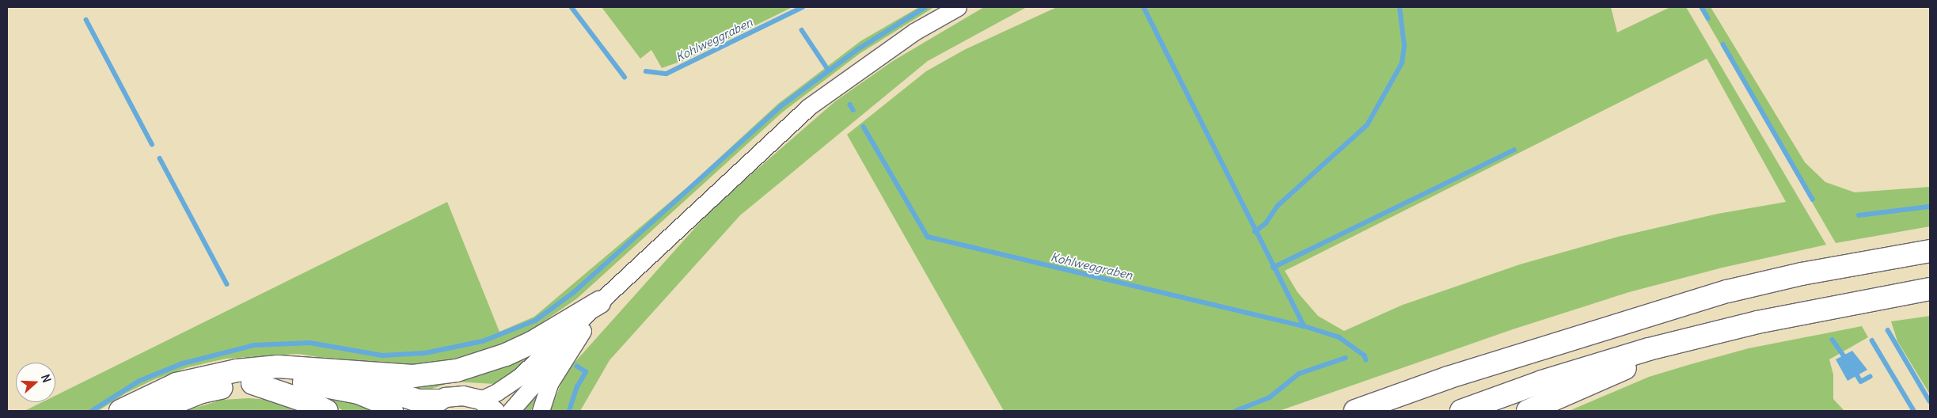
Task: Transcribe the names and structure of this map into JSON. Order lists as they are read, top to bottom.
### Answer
{
  "water": ["Kohlweggraben"],
  "north": "right"
}
